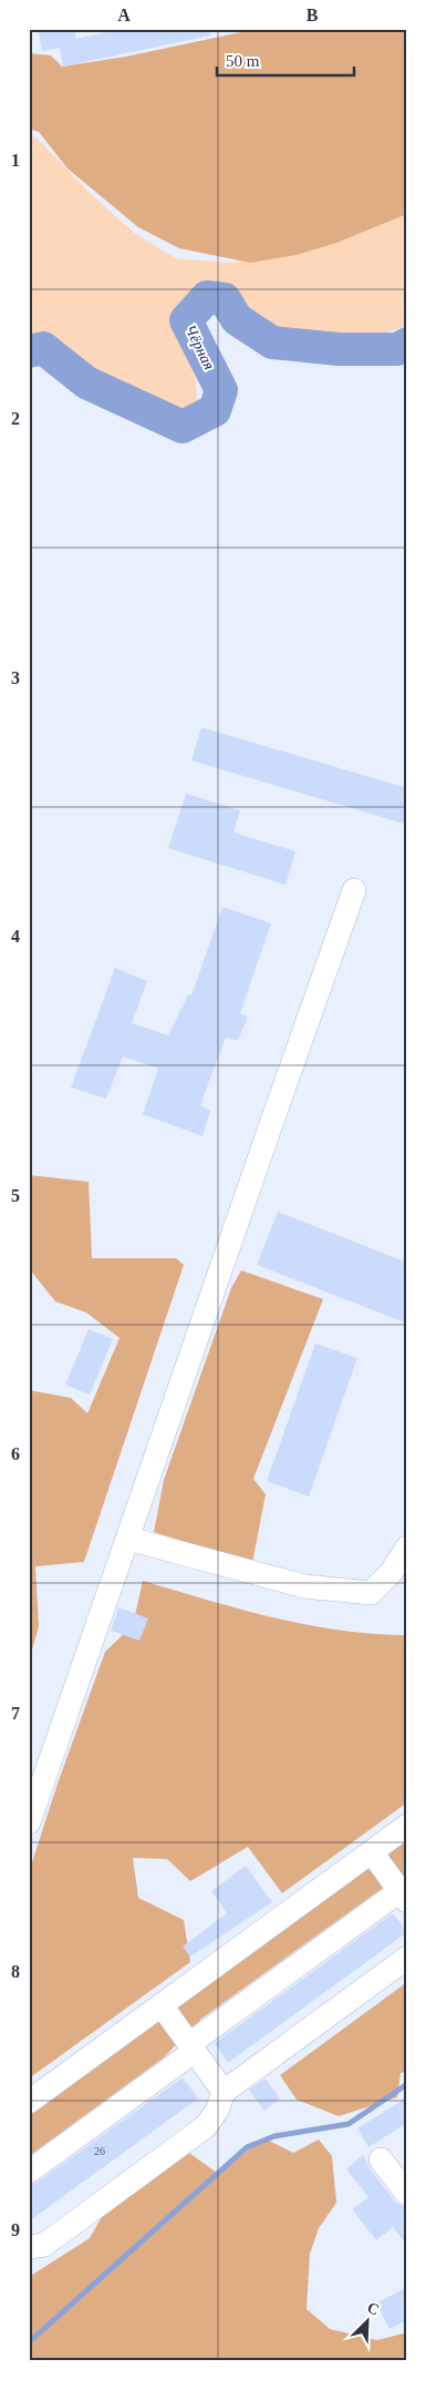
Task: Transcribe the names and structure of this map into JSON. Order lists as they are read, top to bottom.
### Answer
{
  "water": ["Чёрная"],
  "house_numbers": ["26"],
  "scale_bar": "50 m",
  "north": "top right",
  "grid": {
    "columns": ["A", "B"],
    "rows": [
      "1",
      "2",
      "3",
      "4",
      "5",
      "6",
      "7",
      "8",
      "9"
    ]
  }
}
